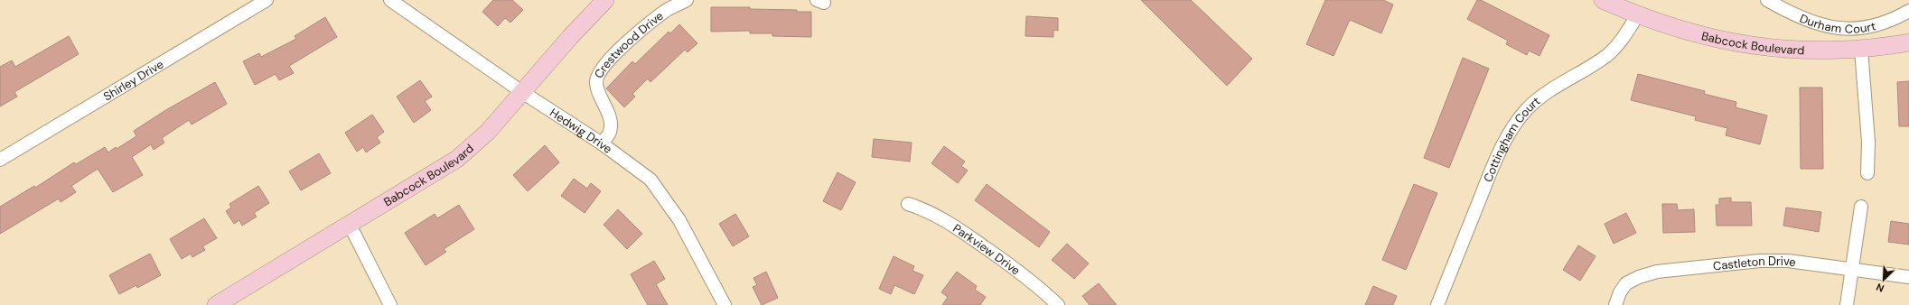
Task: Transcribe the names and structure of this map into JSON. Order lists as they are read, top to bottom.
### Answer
{
  "streets": {
    "main road": ["Babcock Boulevard"],
    "street": [
      "Durham Court",
      "Crestwood Drive",
      "Shirley Drive",
      "Hedwig Drive",
      "Cottingham Court",
      "Parkview Drive",
      "Castleton Drive"
    ]
  },
  "crossings": [
    ["Babcock Boulevard", "Hedwig Drive"],
    ["Babcock Boulevard", "Cottingham Court"],
    ["Crestwood Drive", "Hedwig Drive"]
  ],
  "north": "bottom left"
}
